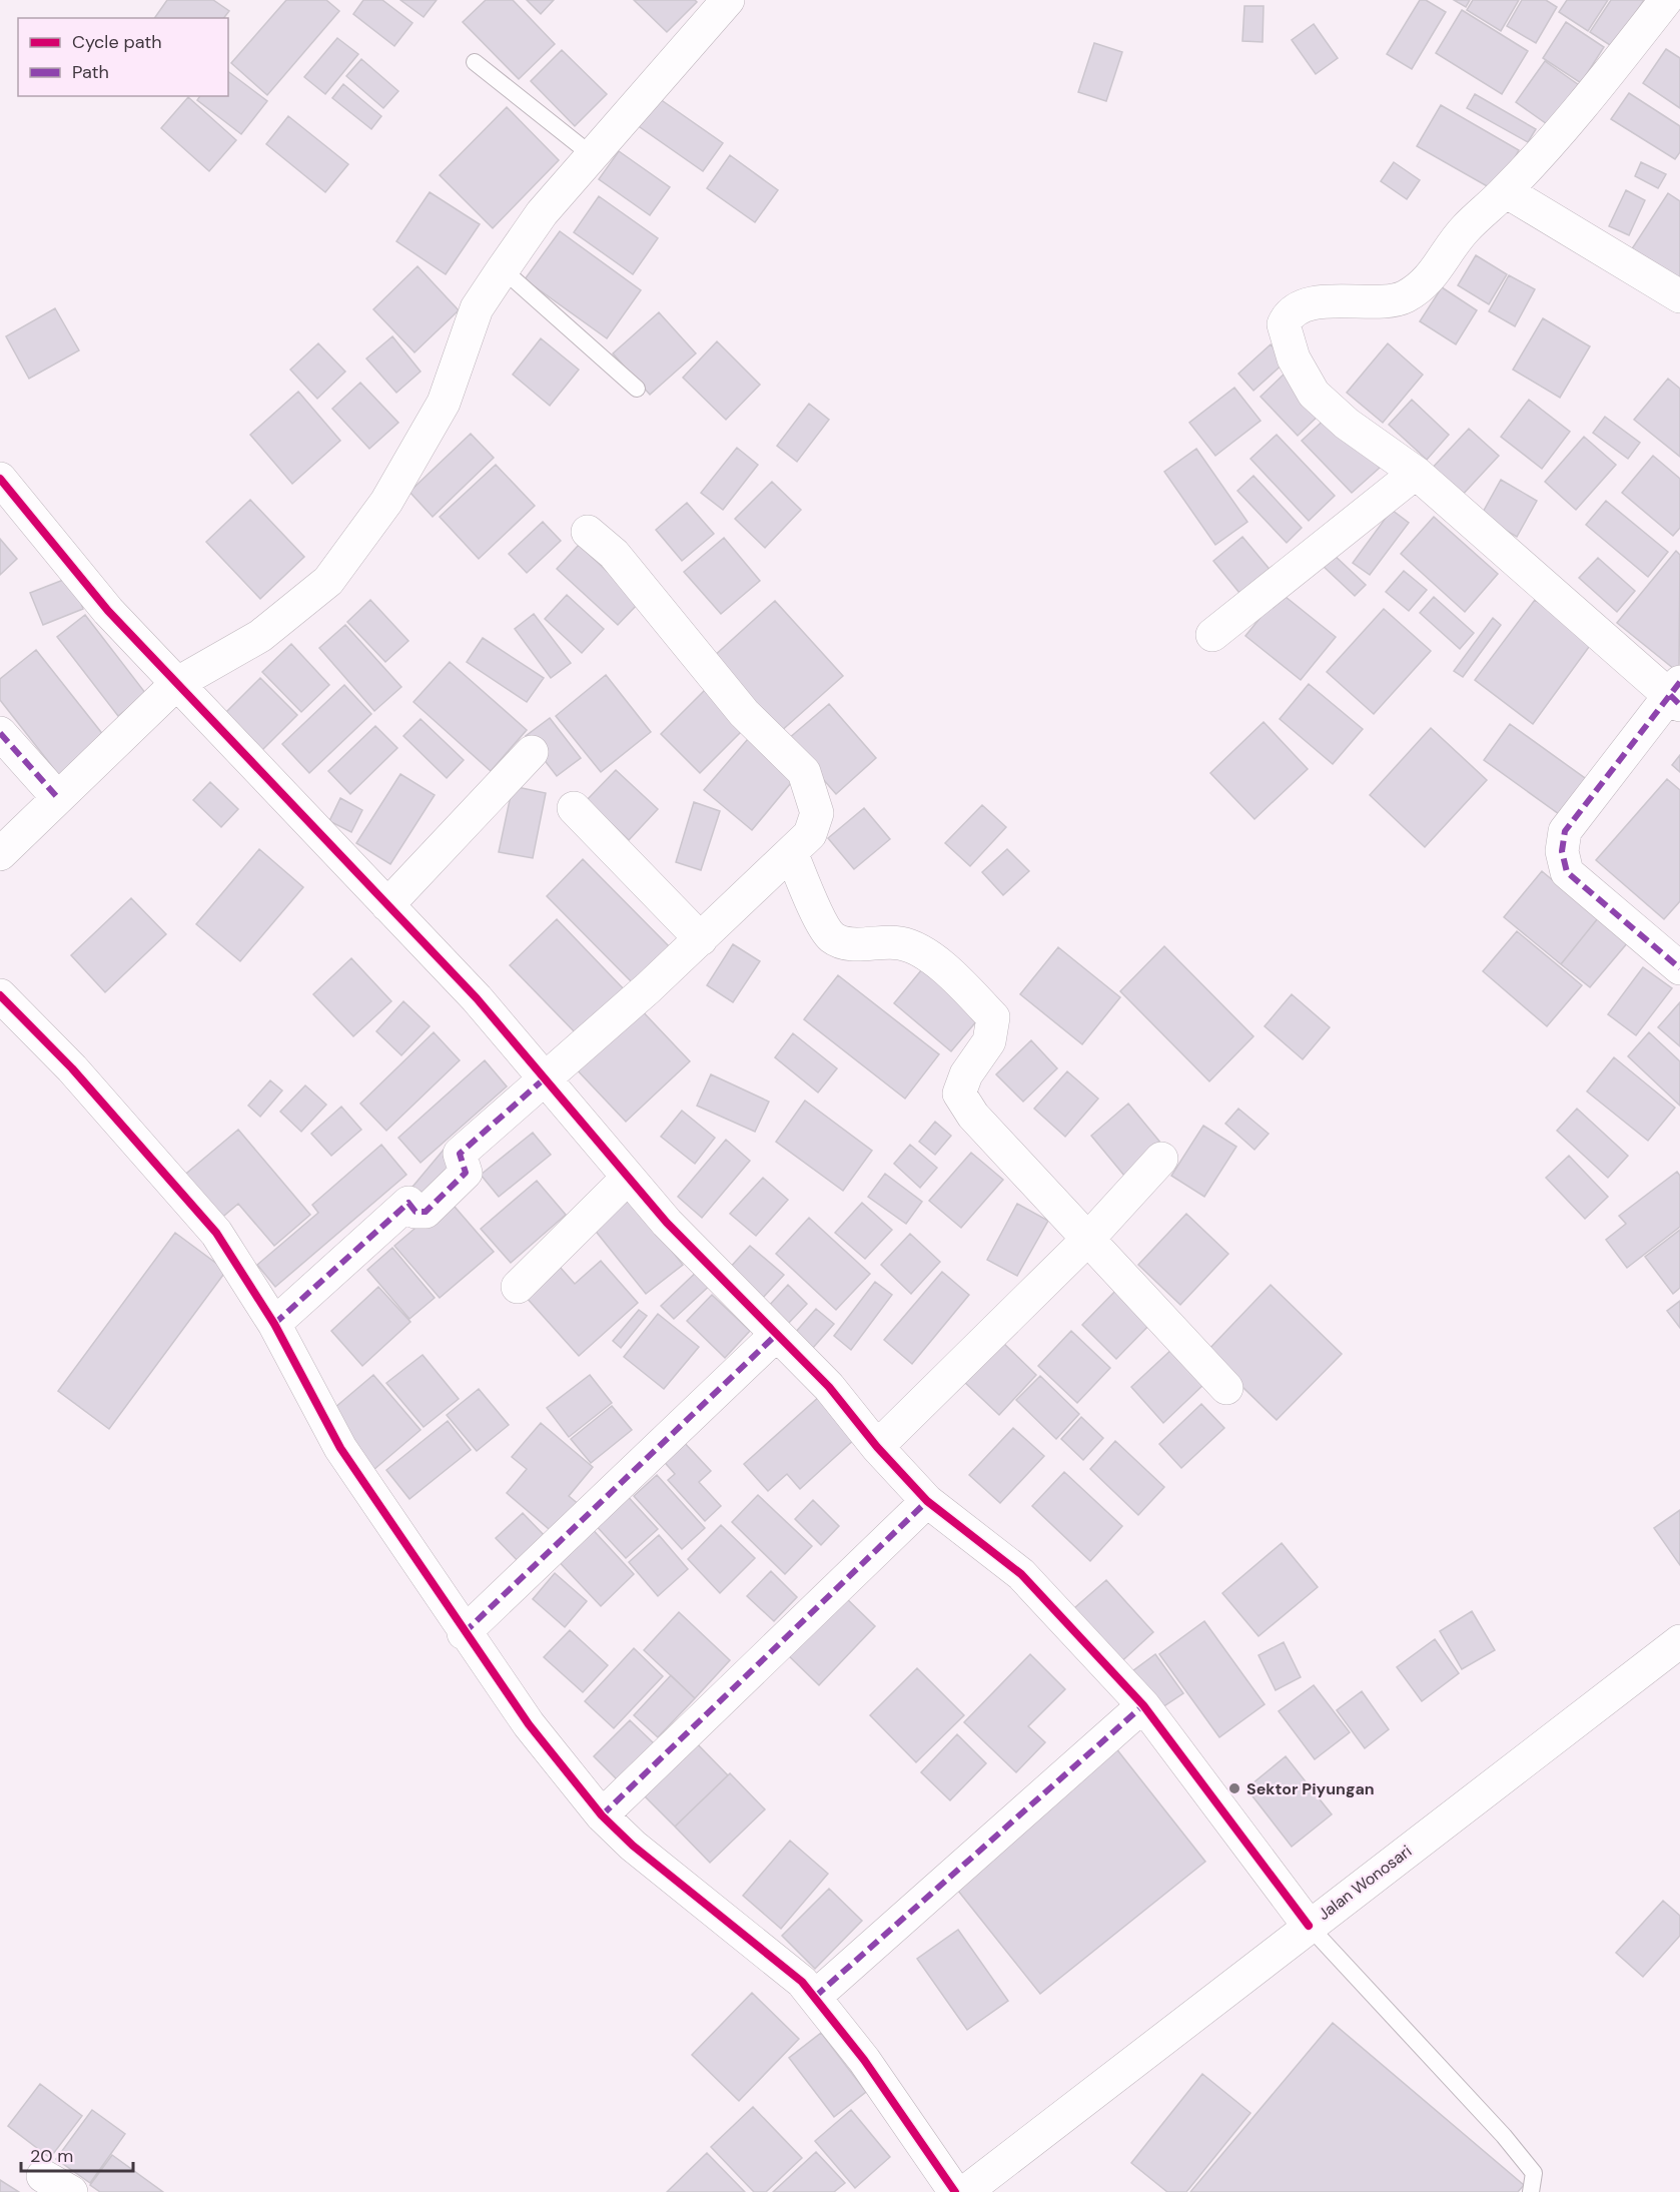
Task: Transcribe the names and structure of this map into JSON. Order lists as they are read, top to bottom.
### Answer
{
  "streets": {
    "main road": ["Jalan Wonosari"]
  },
  "places": ["Sektor Piyungan"],
  "legend": ["Cycle path", "Path"],
  "scale_bar": "20 m"
}
